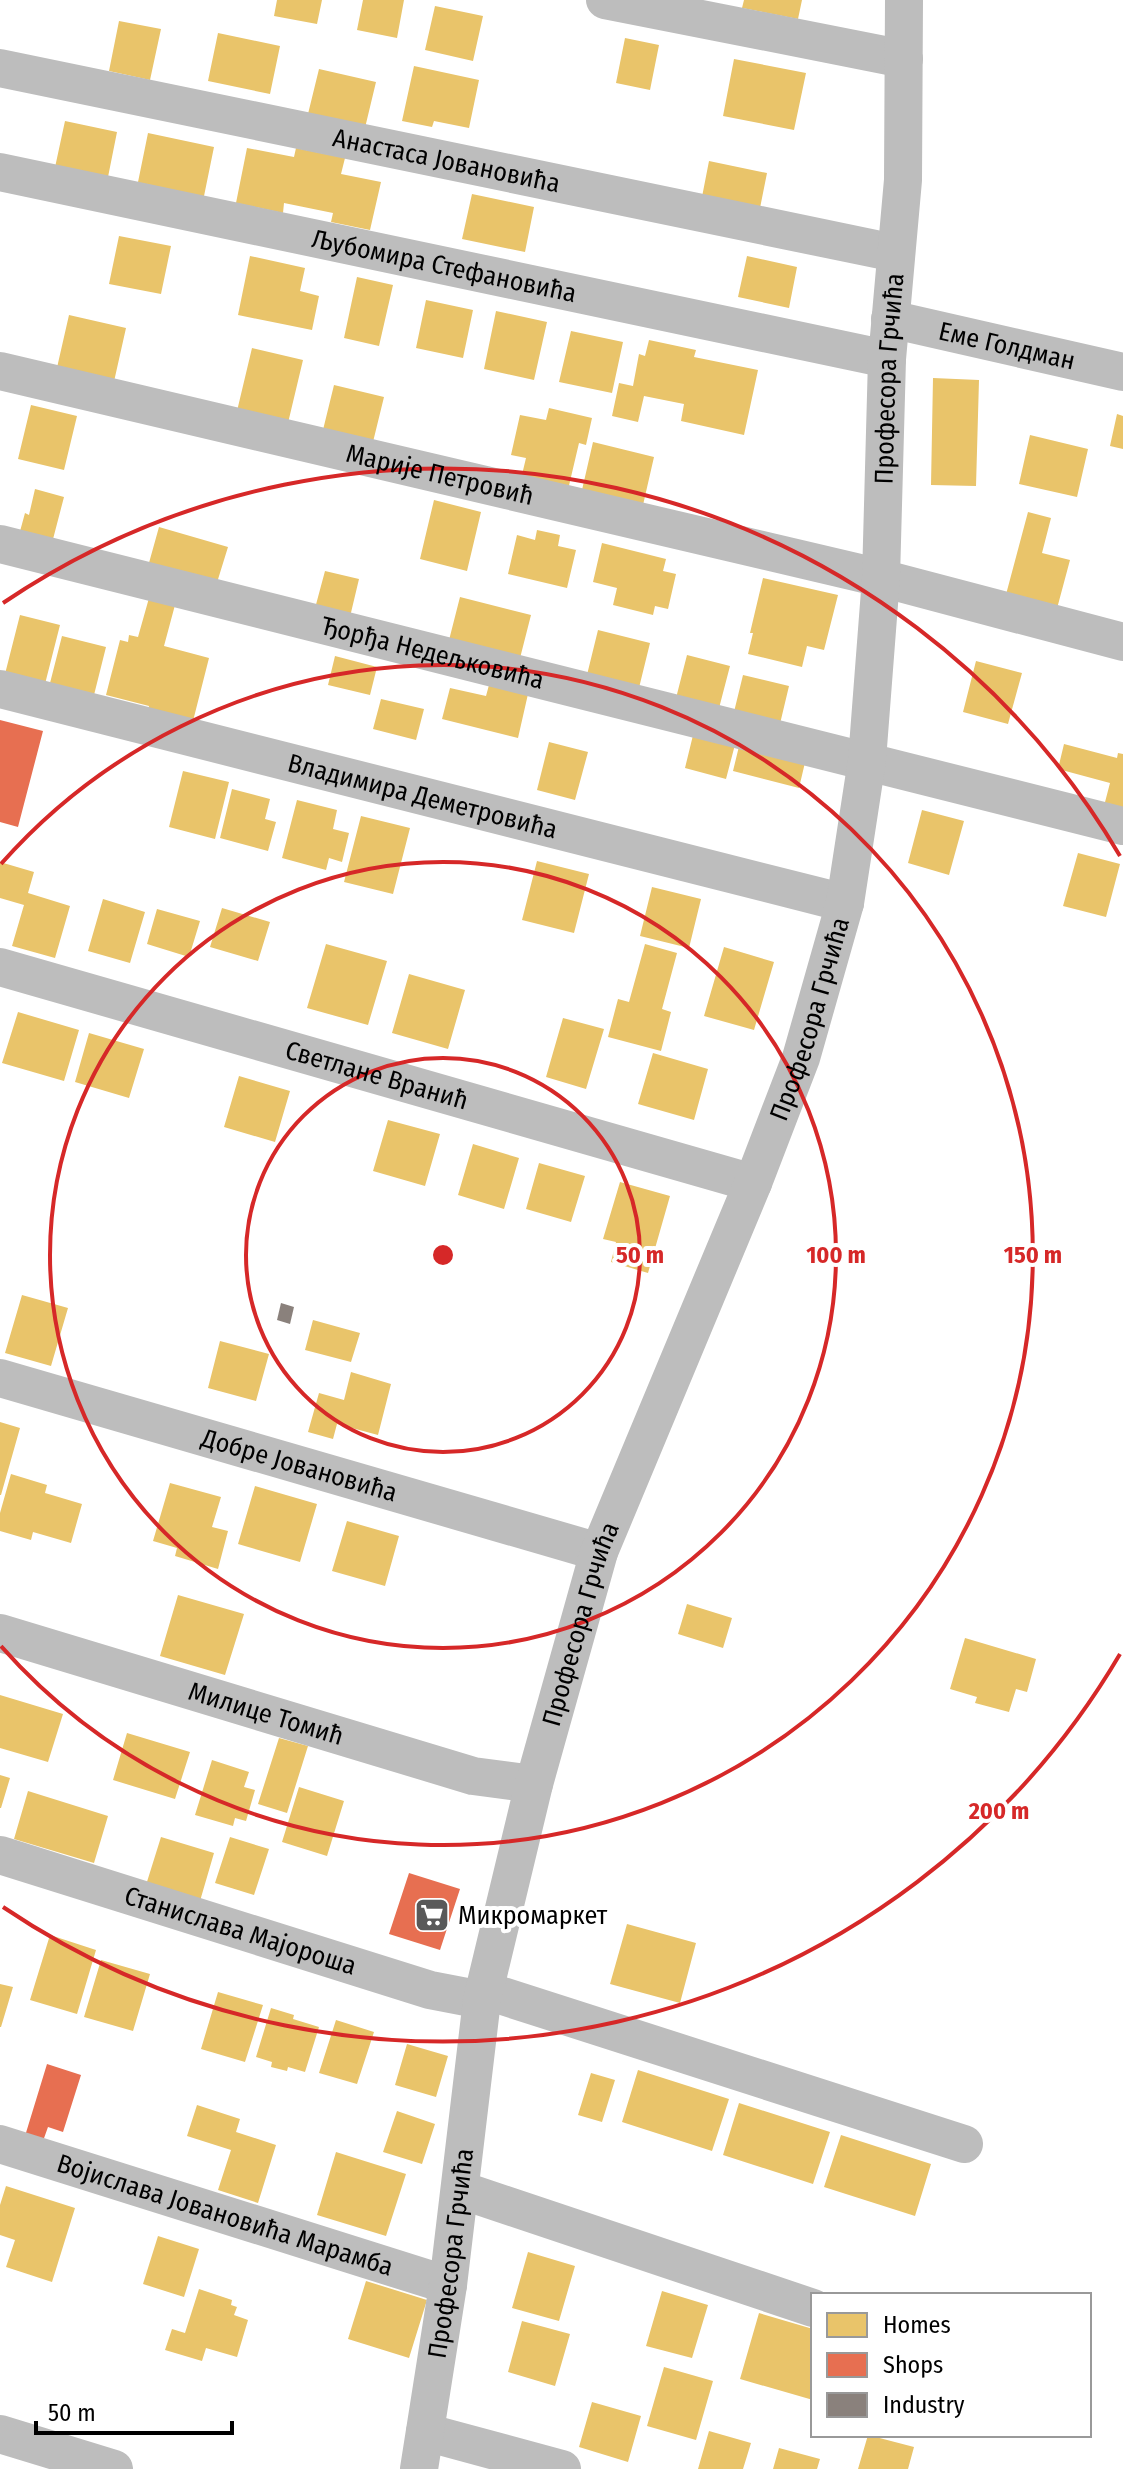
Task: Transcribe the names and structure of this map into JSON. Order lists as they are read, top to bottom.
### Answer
{
  "streets": {
    "street": [
      "Анастаса Јовановића",
      "Љубомира Стефановића",
      "Еме Голдман",
      "Професора Грчића",
      "Марије Петровић",
      "Ђорђа Недељковића",
      "Владимира Деметровића",
      "Светлане Вранић",
      "Добре Јовановића",
      "Милице Томић",
      "Станислава Мајороша",
      "Војислава Јовановића Марамба"
    ]
  },
  "crossings": [
    ["Анастаса Јовановића", "Професора Грчића"],
    ["Љубомира Стефановића", "Професора Грчића"],
    ["Еме Голдман", "Професора Грчића"],
    ["Професора Грчића", "Марије Петровић"],
    ["Професора Грчића", "Ђорђа Недељковића"],
    ["Професора Грчића", "Владимира Деметровића"],
    ["Професора Грчића", "Светлане Вранић"],
    ["Професора Грчића", "Добре Јовановића"],
    ["Професора Грчића", "Милице Томић"],
    ["Професора Грчића", "Станислава Мајороша"],
    ["Професора Грчића", "Војислава Јовановића Марамба"]
  ],
  "places": {
    "supermarket": ["Микромаркет"]
  },
  "legend": ["Homes", "Shops", "Industry"],
  "scale_bar": "50 m",
  "rings": [
    "50 m",
    "100 m",
    "150 m",
    "200 m"
  ]
}
